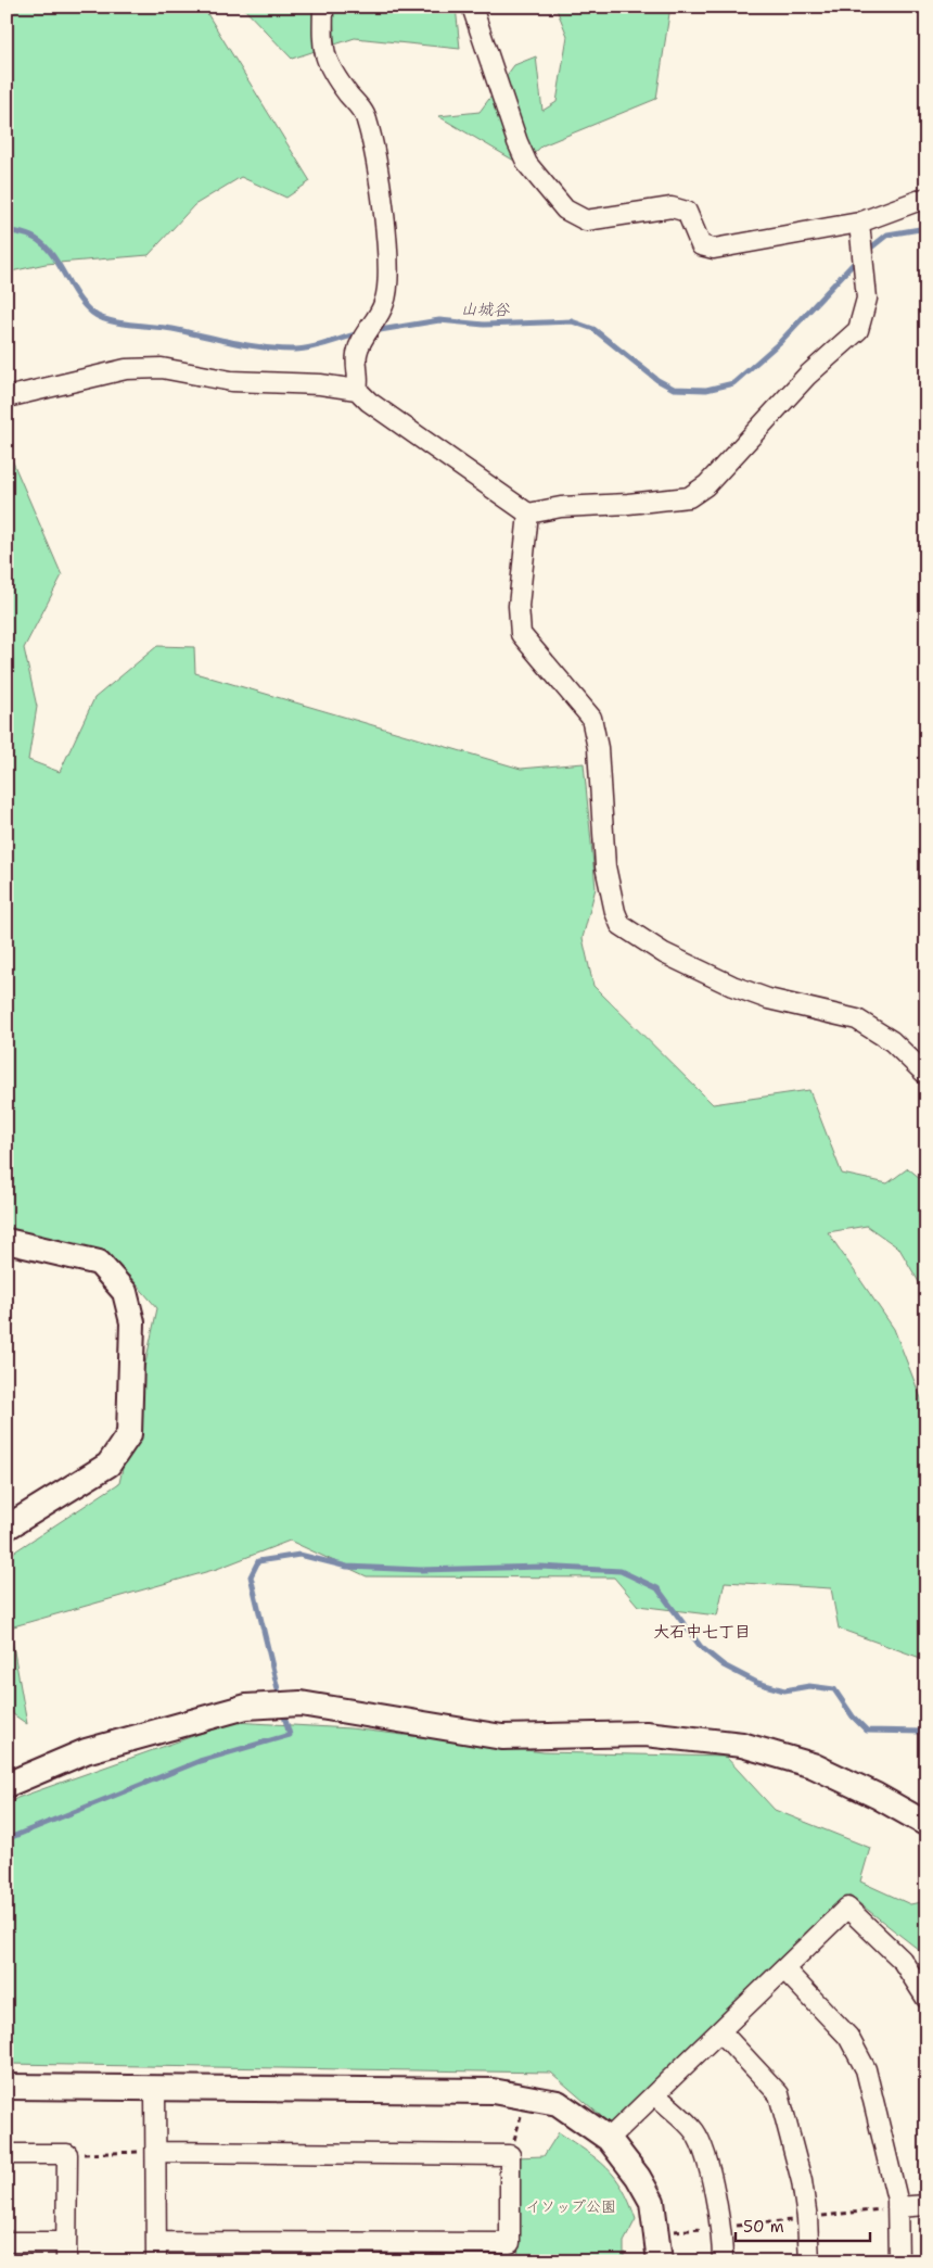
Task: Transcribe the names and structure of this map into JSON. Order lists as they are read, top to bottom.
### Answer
{
  "districts": ["大石中七丁目"],
  "water": ["山城谷"],
  "parks": ["イソップ公園"],
  "scale_bar": "50 m"
}
